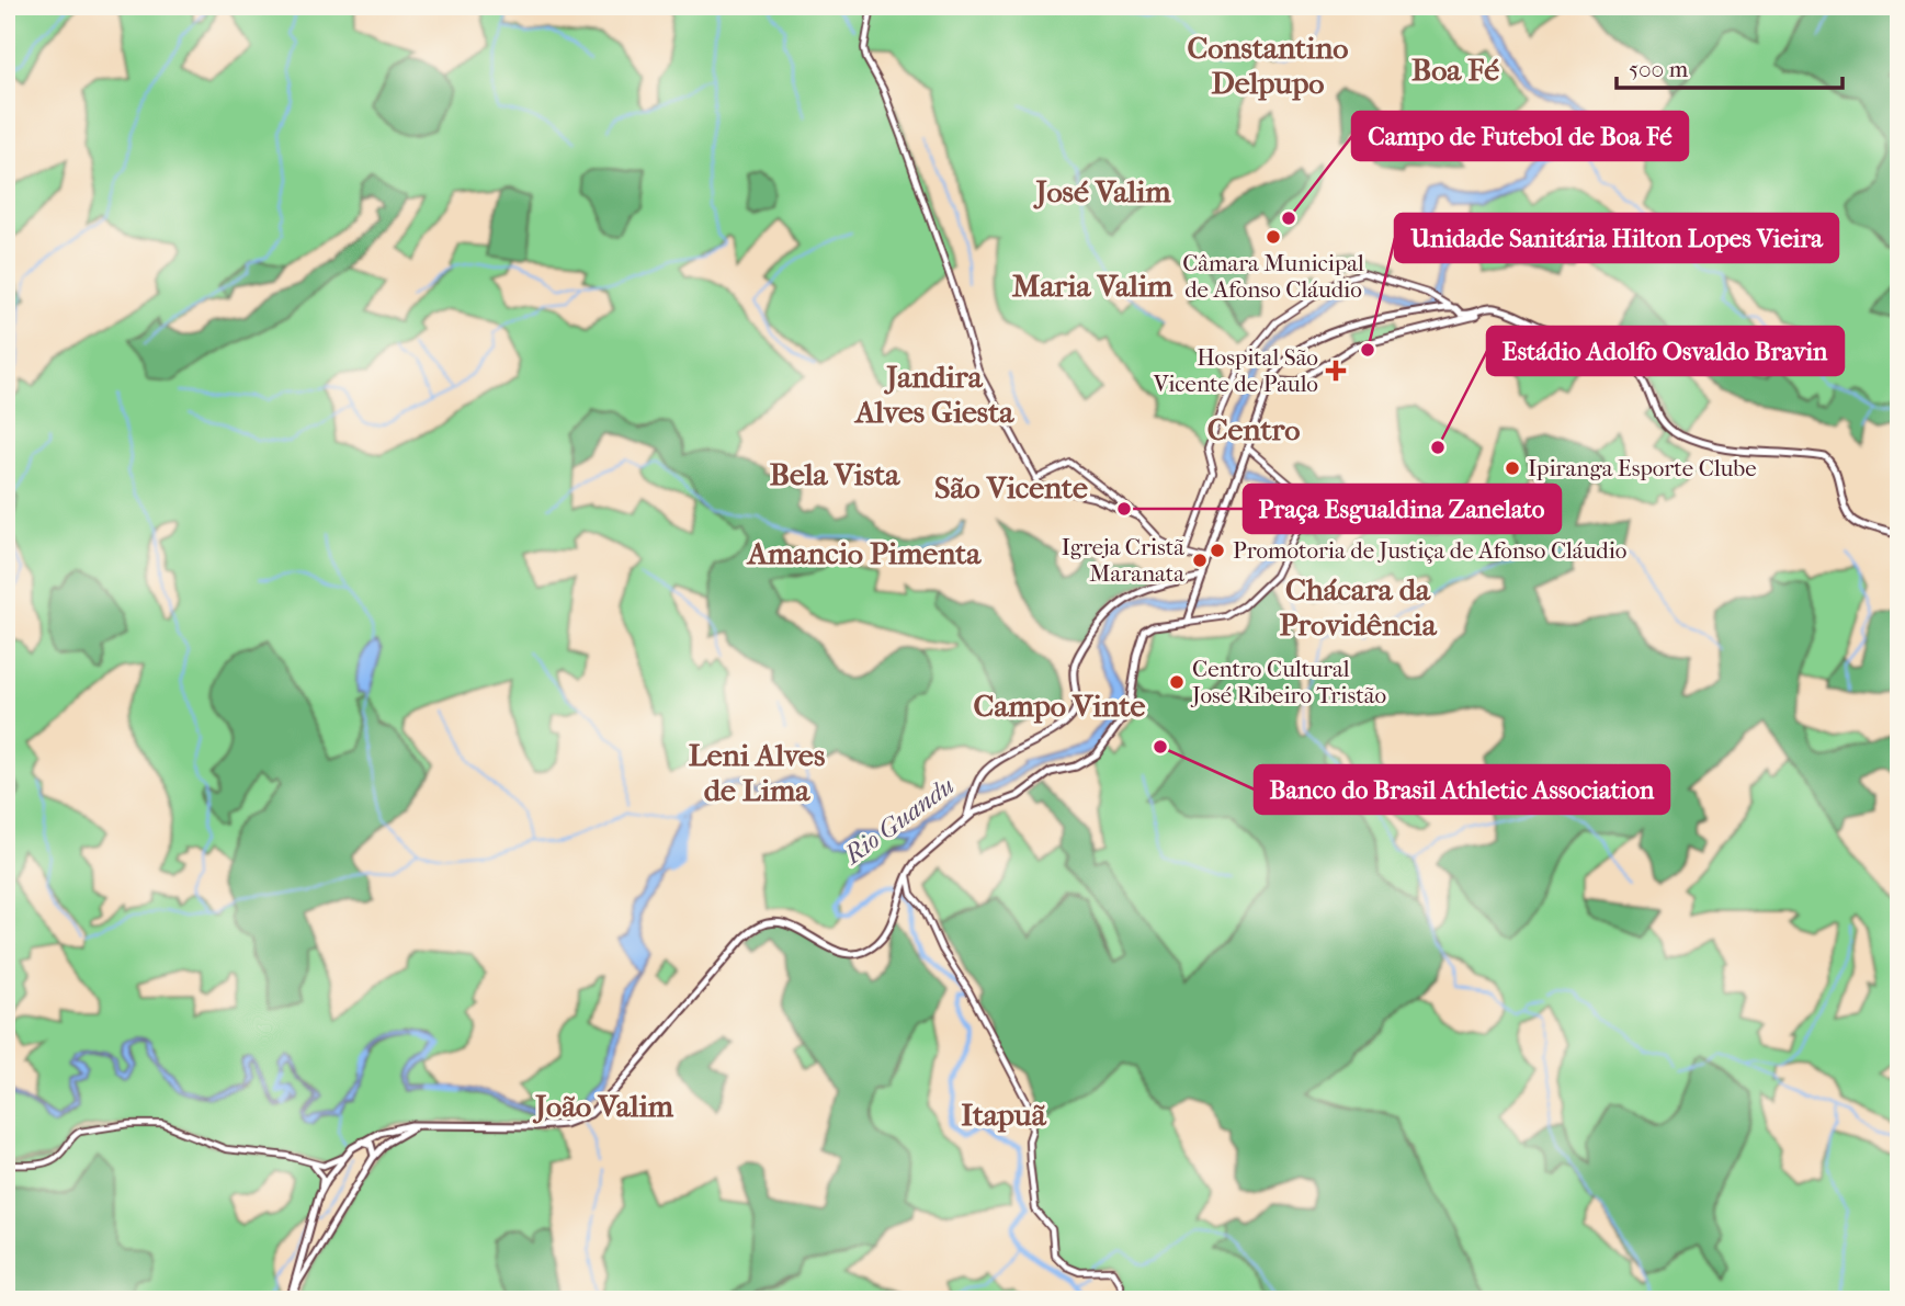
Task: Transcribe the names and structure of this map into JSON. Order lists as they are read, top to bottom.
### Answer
{
  "districts": [
    "Constantino Delpupo",
    "Boa Fé",
    "José Valim",
    "Maria Valim",
    "Jandira Alves Giesta",
    "Centro",
    "Bela Vista",
    "São Vicente",
    "Amancio Pimenta",
    "Chácara da Providência",
    "Campo Vinte",
    "Leni Alves de Lima",
    "João Valim",
    "Itapuã"
  ],
  "water": ["Rio Guandu"],
  "places": {
    "other": [
      "Campo de Futebol de Boa Fé",
      "Câmara Municipal de Afonso Cláudio",
      "Unidade Sanitária Hilton Lopes Vieira",
      "Estádio Adolfo Osvaldo Bravin",
      "Ipiranga Esporte Clube",
      "Praça Esgualdina Zanelato",
      "Promotoria de Justiça de Afonso Cláudio",
      "Igreja Cristã Maranata",
      "Centro Cultural José Ribeiro Tristão",
      "Banco do Brasil Athletic Association"
    ],
    "health": ["Hospital São Vicente de Paulo"]
  },
  "scale_bar": "500 m"
}
